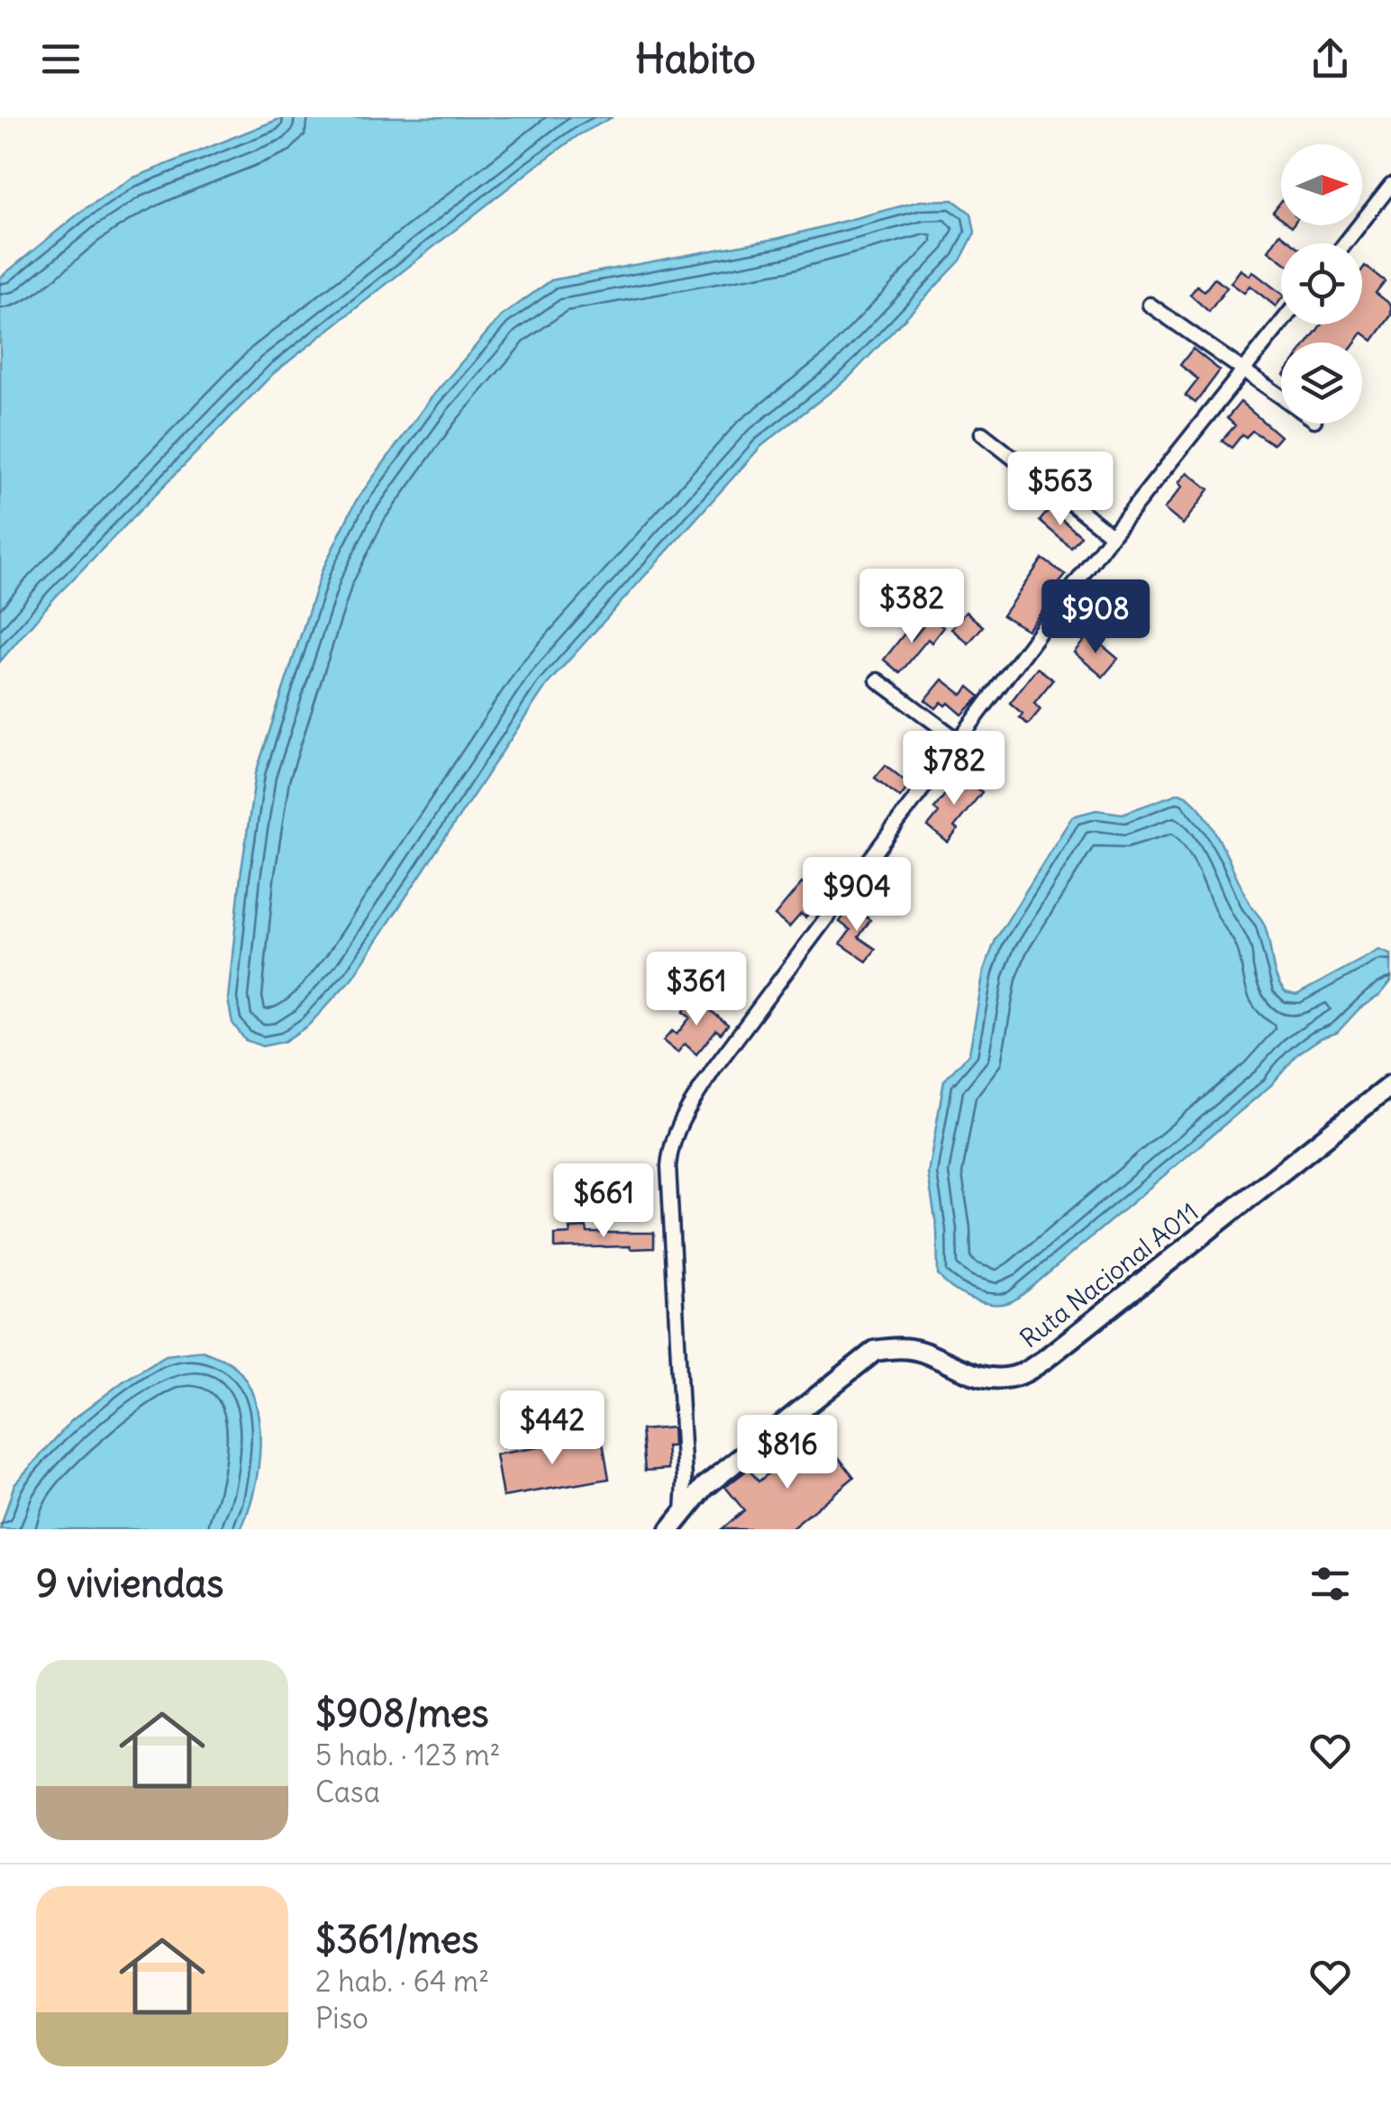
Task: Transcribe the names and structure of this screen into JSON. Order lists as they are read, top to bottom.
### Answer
{
  "streets": {
    "main road": ["Ruta Nacional A011"]
  },
  "north": "right",
  "page": {
    "header": "Habito",
    "price": [
      "$563",
      "$382",
      "$908",
      "$782",
      "$904",
      "$361",
      "$661",
      "$442",
      "$816"
    ],
    "heading": "9 viviendas",
    "list": [
      {
        "name": "$908/mes",
        "note": "5 hab. · 123 m² · Casa"
      },
      {
        "name": "$361/mes",
        "note": "2 hab. · 64 m² · Piso"
      }
    ]
  }
}
